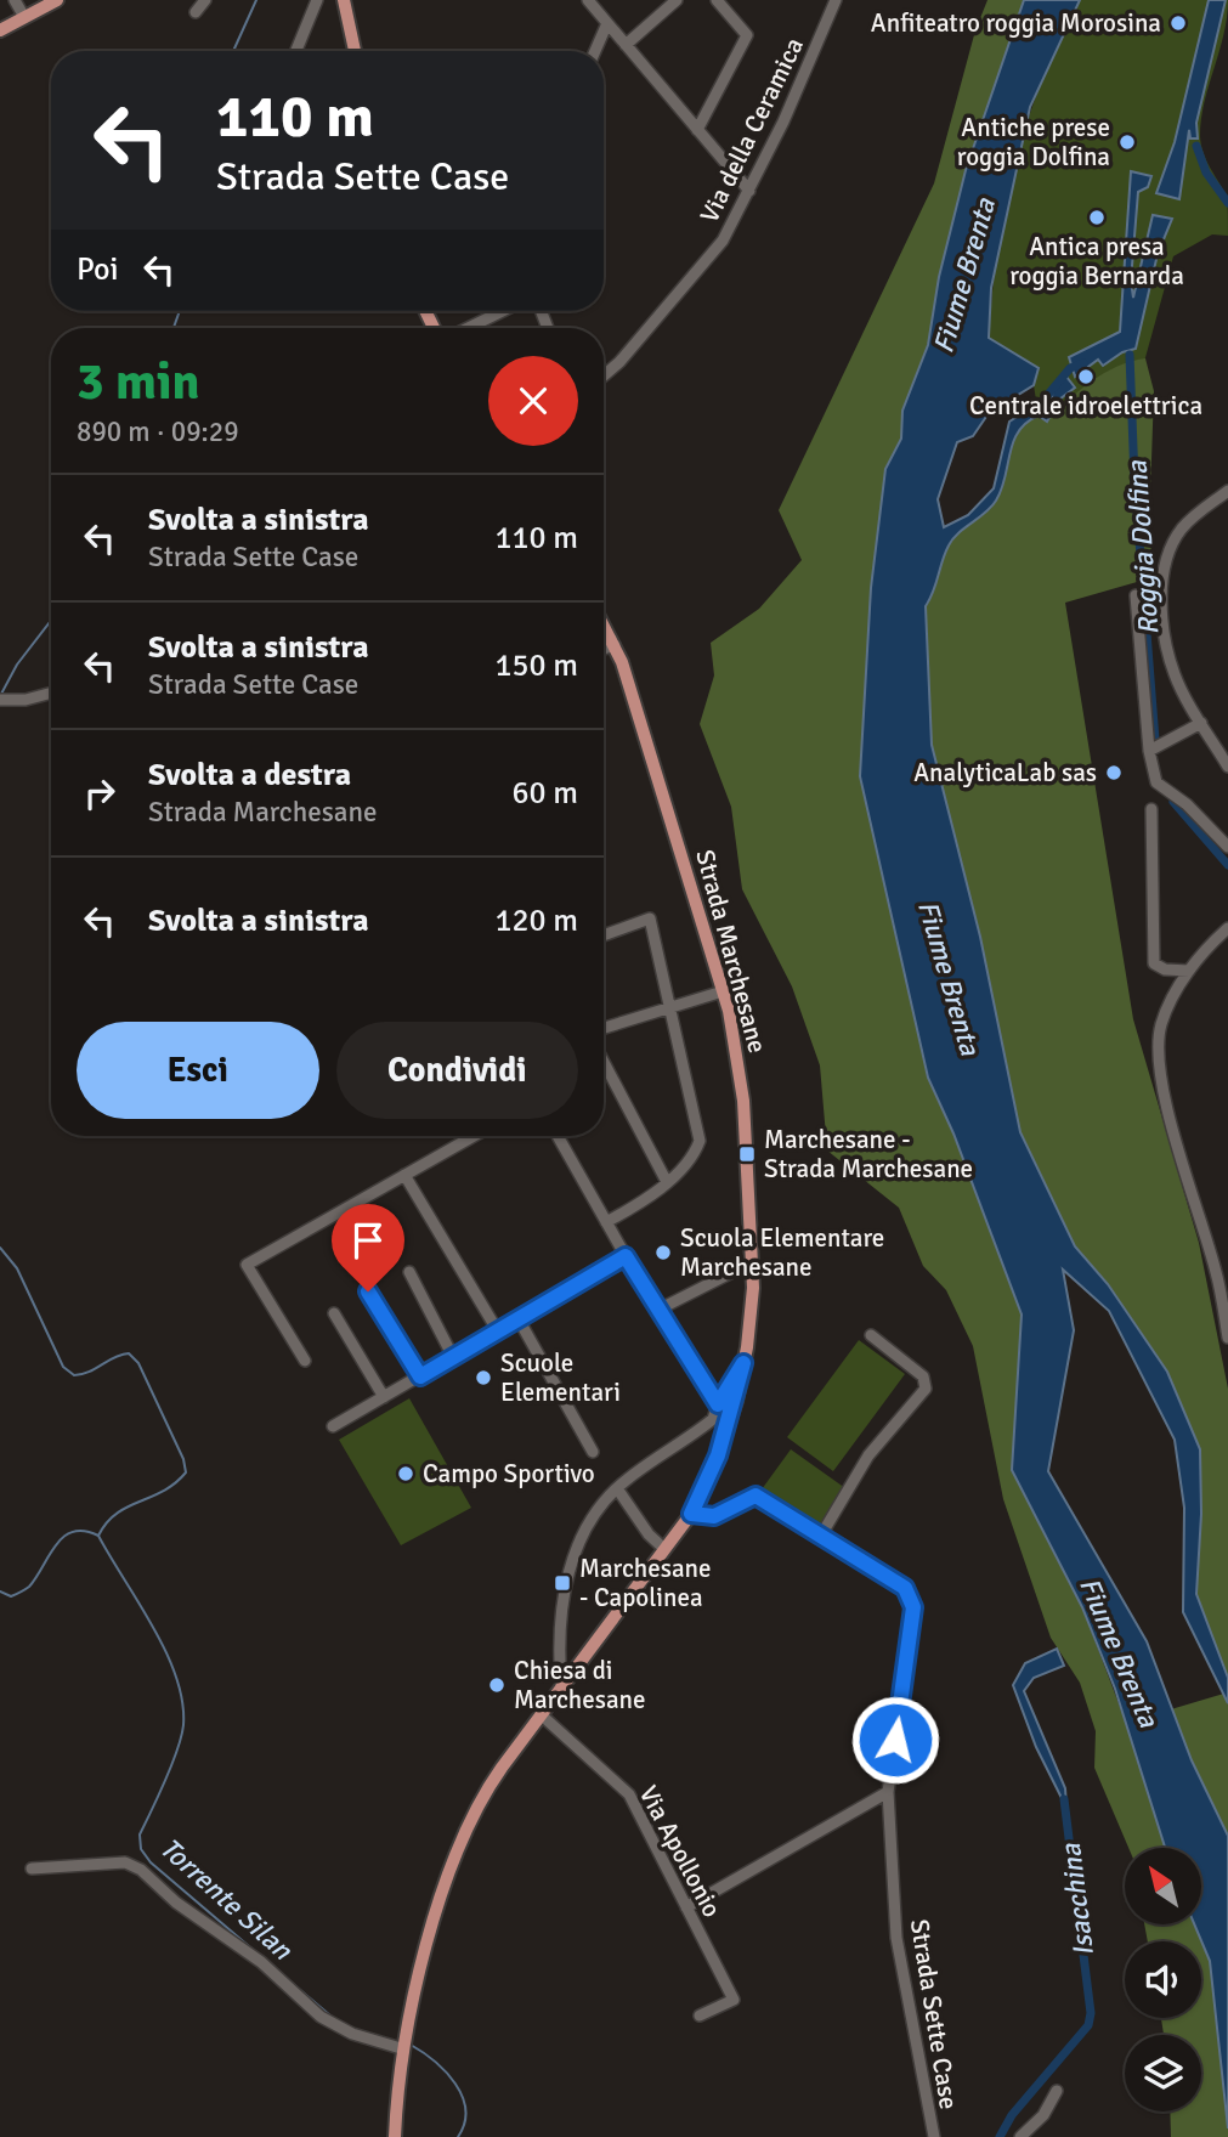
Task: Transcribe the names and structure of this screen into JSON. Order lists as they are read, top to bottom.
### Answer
{
  "streets": {
    "main road": ["Strada Marchesane"],
    "street": ["Via della Ceramica", "Via Apollonio", "Strada Sette Case"]
  },
  "crossings": [
    ["Strada Marchesane", "Via Apollonio"],
    ["Strada Marchesane", "Strada Sette Case"]
  ],
  "water": [
    "Fiume Brenta",
    "Roggia Dolfina",
    "Torrente Silan",
    "Isacchina"
  ],
  "places": {
    "other": [
      "Anfiteatro roggia Morosina",
      "Antiche prese roggia Dolfina",
      "Antica presa roggia Bernarda",
      "Centrale idroelettrica",
      "AnalyticaLab sas",
      "Scuola Elementare Marchesane",
      "Scuole Elementari",
      "Campo Sportivo",
      "Chiesa di Marchesane"
    ],
    "transit": ["Marchesane - Strada Marchesane", "Marchesane - Capolinea"]
  },
  "north": "top left",
  "page": {
    "turn": ["110 m", "Strada Sette Case"],
    "then": "Poi",
    "heading": ["3 min", "890 m · 09:29"],
    "list": [
      {
        "name": "Svolta a sinistra",
        "note": "Strada Sette Case",
        "value": "110 m"
      },
      {
        "name": "Svolta a sinistra",
        "note": "Strada Sette Case",
        "value": "150 m"
      },
      {
        "name": "Svolta a destra",
        "note": "Strada Marchesane",
        "value": "60 m"
      },
      {
        "name": "Svolta a sinistra",
        "value": "120 m"
      }
    ],
    "buttons": ["Esci", "Condividi"]
  }
}
